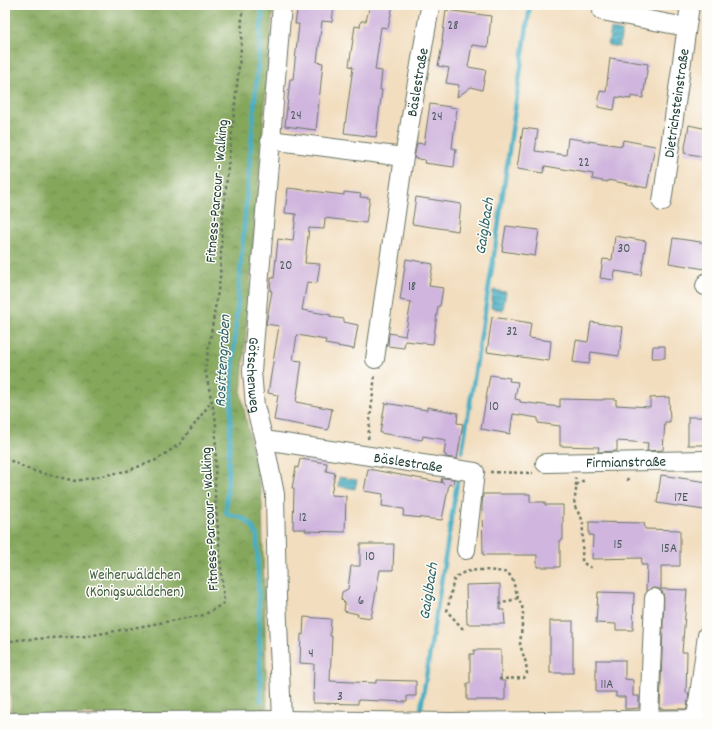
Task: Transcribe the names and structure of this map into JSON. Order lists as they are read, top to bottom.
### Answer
{
  "streets": {
    "street": [
      "Bäslestraße",
      "Dietrichsteinstraße",
      "Götschenweg",
      "Firmianstraße"
    ],
    "path": ["Fitness-Parcour - Walking"]
  },
  "crossings": [
    ["Bäslestraße", "Götschenweg"]
  ],
  "water": ["Gaiglbach", "Rosittengraben"],
  "parks": ["Weiherwäldchen (Königswäldchen)"],
  "house_numbers": [
    "28",
    "24",
    "24",
    "22",
    "30",
    "20",
    "18",
    "32",
    "10",
    "17E",
    "12",
    "15",
    "15A",
    "10",
    "6",
    "4",
    "11A",
    "3"
  ]
}
